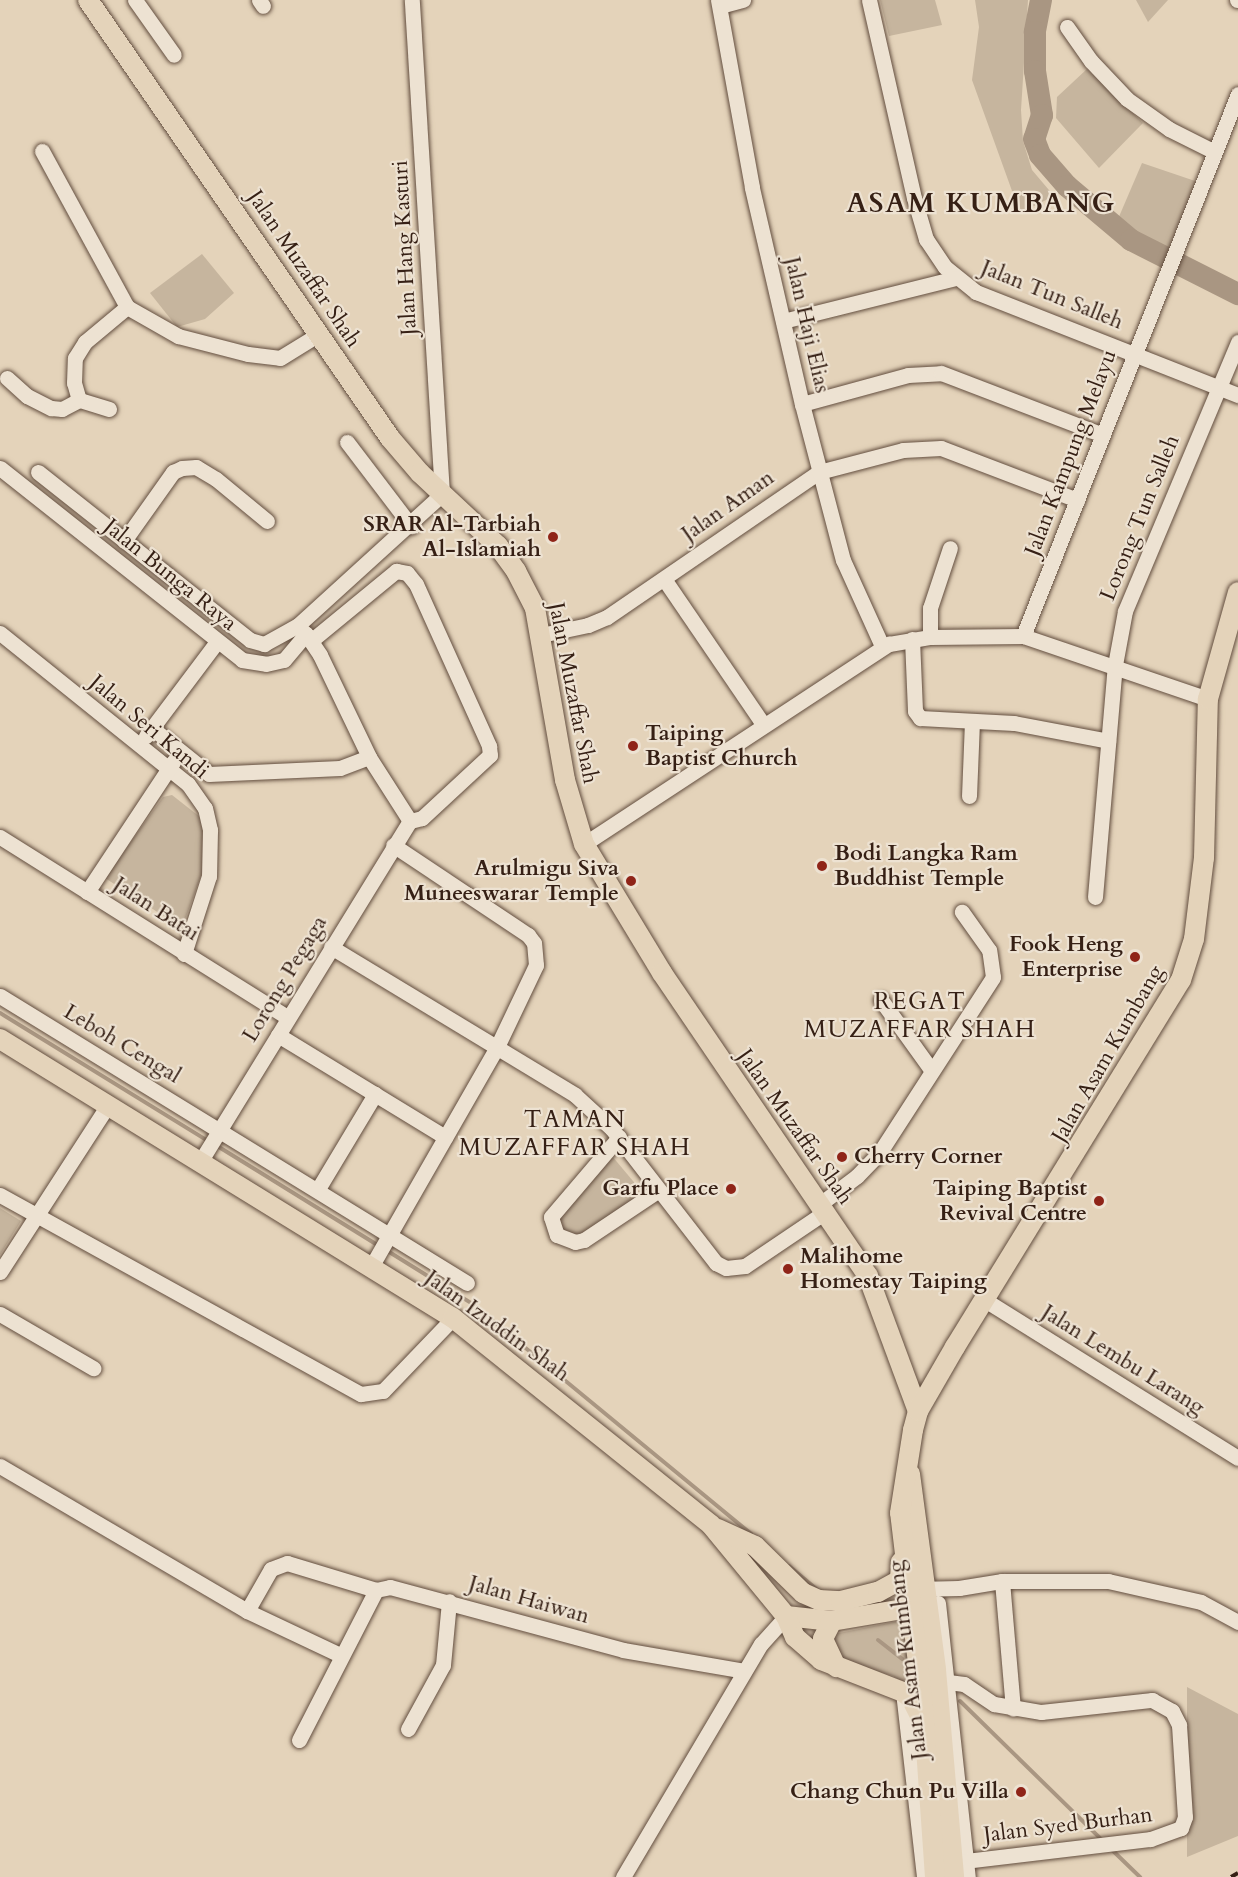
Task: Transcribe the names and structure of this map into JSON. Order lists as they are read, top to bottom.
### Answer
{
  "streets": {
    "main road": ["Jalan Muzaffar Shah", "Jalan Asam Kumbang", "Jalan Izuddin Shah"],
    "street": [
      "Jalan Hang Kasturi",
      "Jalan Tun Salleh",
      "Jalan Haji Elias",
      "Jalan Kampung Melayu",
      "Jalan Aman",
      "Lorong Tun Salleh",
      "Jalan Bunga Raya",
      "Jalan Seri Kandi",
      "Jalan Batai",
      "Lorong Pegaga",
      "Leboh Cengal",
      "Jalan Lembu Larang",
      "Jalan Haiwan",
      "Jalan Syed Burhan"
    ]
  },
  "crossings": [
    ["Jalan Hang Kasturi", "Jalan Muzaffar Shah"],
    ["Jalan Hang Kasturi", "Jalan Bunga Raya"],
    ["Jalan Muzaffar Shah", "Jalan Aman"],
    ["Jalan Muzaffar Shah", "Jalan Bunga Raya"],
    ["Jalan Muzaffar Shah", "Jalan Asam Kumbang"],
    ["Jalan Tun Salleh", "Jalan Kampung Melayu"],
    ["Jalan Tun Salleh", "Lorong Tun Salleh"],
    ["Jalan Haji Elias", "Jalan Aman"],
    ["Jalan Seri Kandi", "Jalan Batai"],
    ["Jalan Batai", "Lorong Pegaga"],
    ["Lorong Pegaga", "Leboh Cengal"],
    ["Lorong Pegaga", "Jalan Izuddin Shah"],
    ["Leboh Cengal", "Jalan Izuddin Shah"],
    ["Jalan Asam Kumbang", "Jalan Lembu Larang"],
    ["Jalan Asam Kumbang", "Jalan Syed Burhan"]
  ],
  "districts": ["ASAM KUMBANG", "REGAT MUZAFFAR SHAH", "TAMAN MUZAFFAR SHAH"],
  "places": [
    "SRAR Al-Tarbiah Al-Islamiah",
    "Taiping Baptist Church",
    "Bodi Langka Ram Buddhist Temple",
    "Arulmigu Siva Muneeswarar Temple",
    "Fook Heng Enterprise",
    "Cherry Corner",
    "Garfu Place",
    "Taiping Baptist Revival Centre",
    "Malihome Homestay Taiping",
    "Chang Chun Pu Villa"
  ]
}
